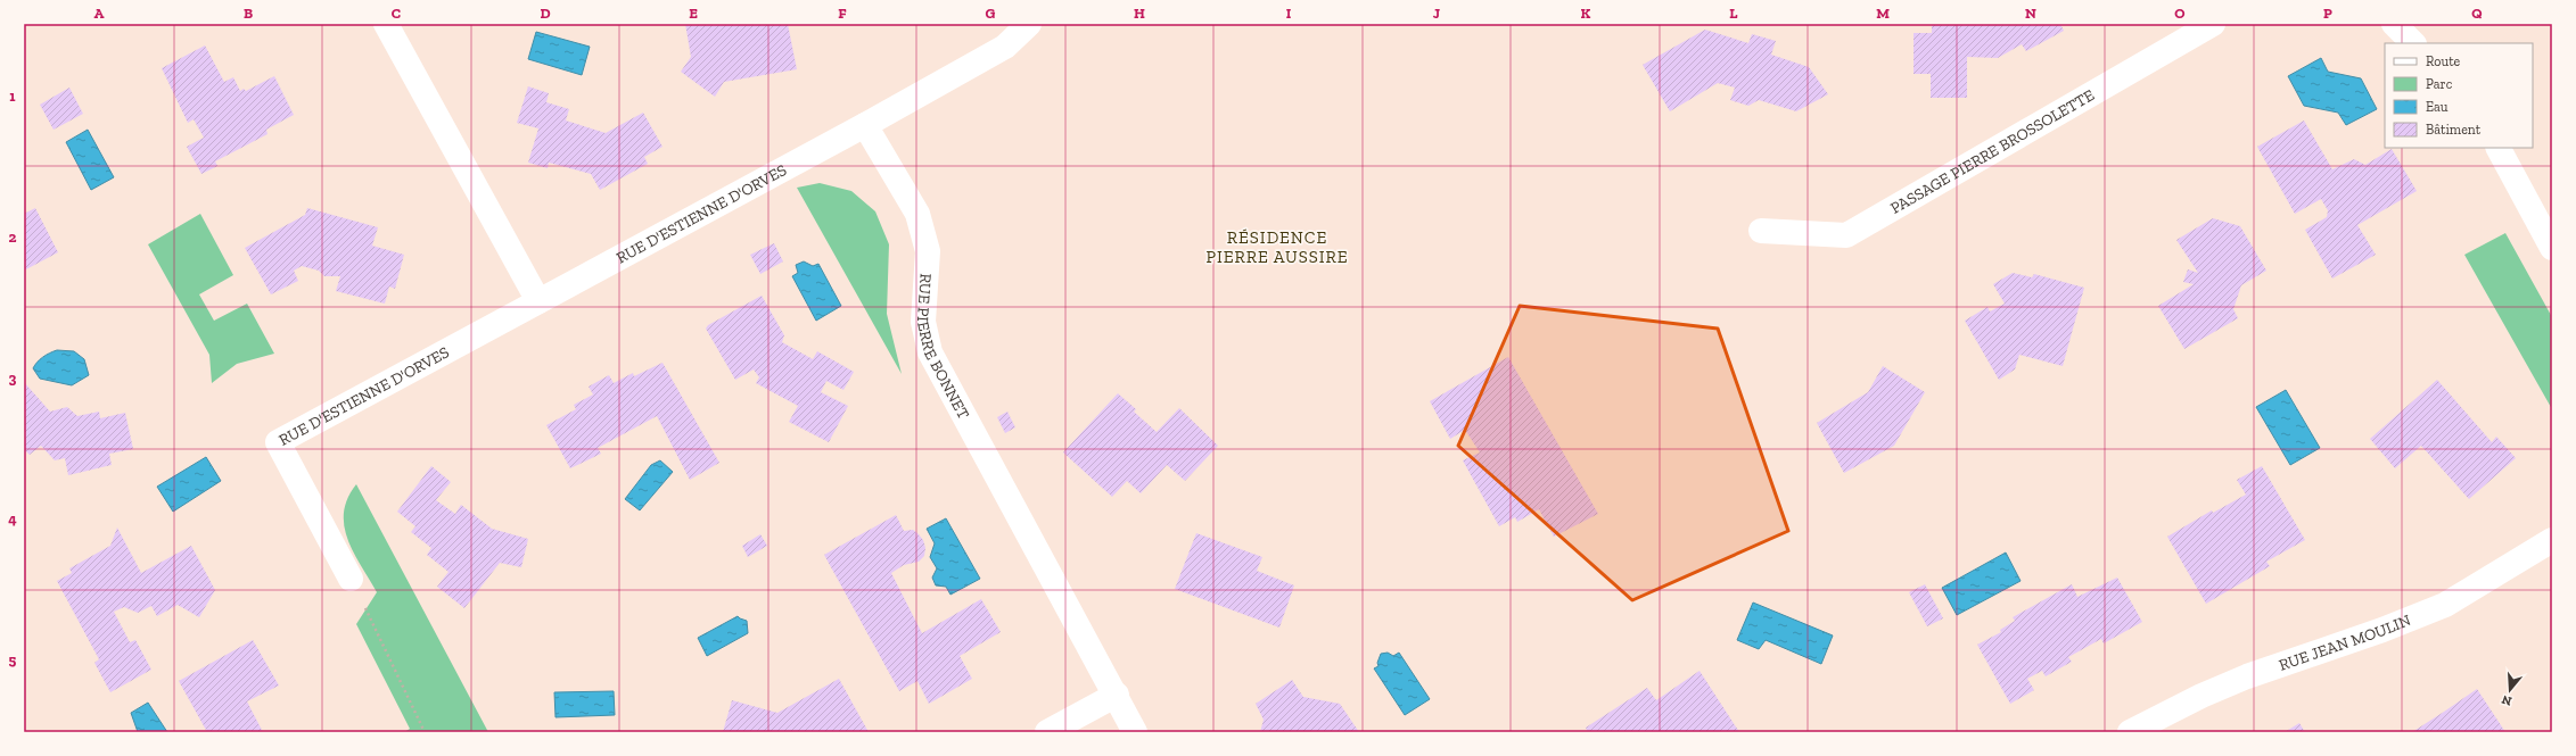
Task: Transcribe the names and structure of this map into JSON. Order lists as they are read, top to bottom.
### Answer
{
  "streets": {
    "street": [
      "PASSAGE PIERRE BROSSOLETTE",
      "RUE D'ESTIENNE D'ORVES",
      "RUE PIERRE BONNET",
      "RUE JEAN MOULIN"
    ]
  },
  "crossings": [
    ["RUE D'ESTIENNE D'ORVES", "RUE PIERRE BONNET"]
  ],
  "districts": ["RÉSIDENCE PIERRE AUSSIRE"],
  "legend": [
    "Route",
    "Parc",
    "Eau",
    "Bâtiment"
  ],
  "north": "bottom",
  "grid": {
    "columns": [
      "A",
      "B",
      "C",
      "D",
      "E",
      "F",
      "G",
      "H",
      "I",
      "J",
      "K",
      "L",
      "M",
      "N",
      "O",
      "P",
      "Q"
    ],
    "rows": [
      "1",
      "2",
      "3",
      "4",
      "5"
    ]
  }
}
